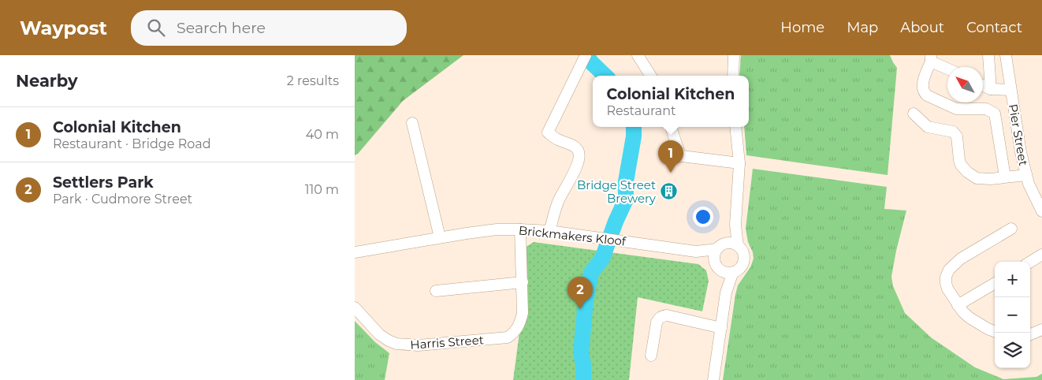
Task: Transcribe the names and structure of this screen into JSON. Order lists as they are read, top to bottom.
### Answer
{
  "streets": {
    "street": ["Pier Street", "Brickmakers Kloof", "Harris Street"]
  },
  "places": {
    "building": ["Bridge Street Brewery"]
  },
  "north": "top left",
  "page": {
    "header": "Waypost",
    "search": "Search here",
    "nav": [
      "Home",
      "Map",
      "About",
      "Contact"
    ],
    "heading": ["Nearby", "2 results"],
    "popup": ["Colonial Kitchen", "Restaurant"],
    "list": [
      {
        "mark": "1",
        "name": "Colonial Kitchen",
        "note": "Restaurant · Bridge Road",
        "value": "40 m"
      },
      {
        "mark": "2",
        "name": "Settlers Park",
        "note": "Park · Cudmore Street",
        "value": "110 m"
      }
    ],
    "pins": ["1", "2"],
    "map_buttons": ["+", "−"]
  }
}
